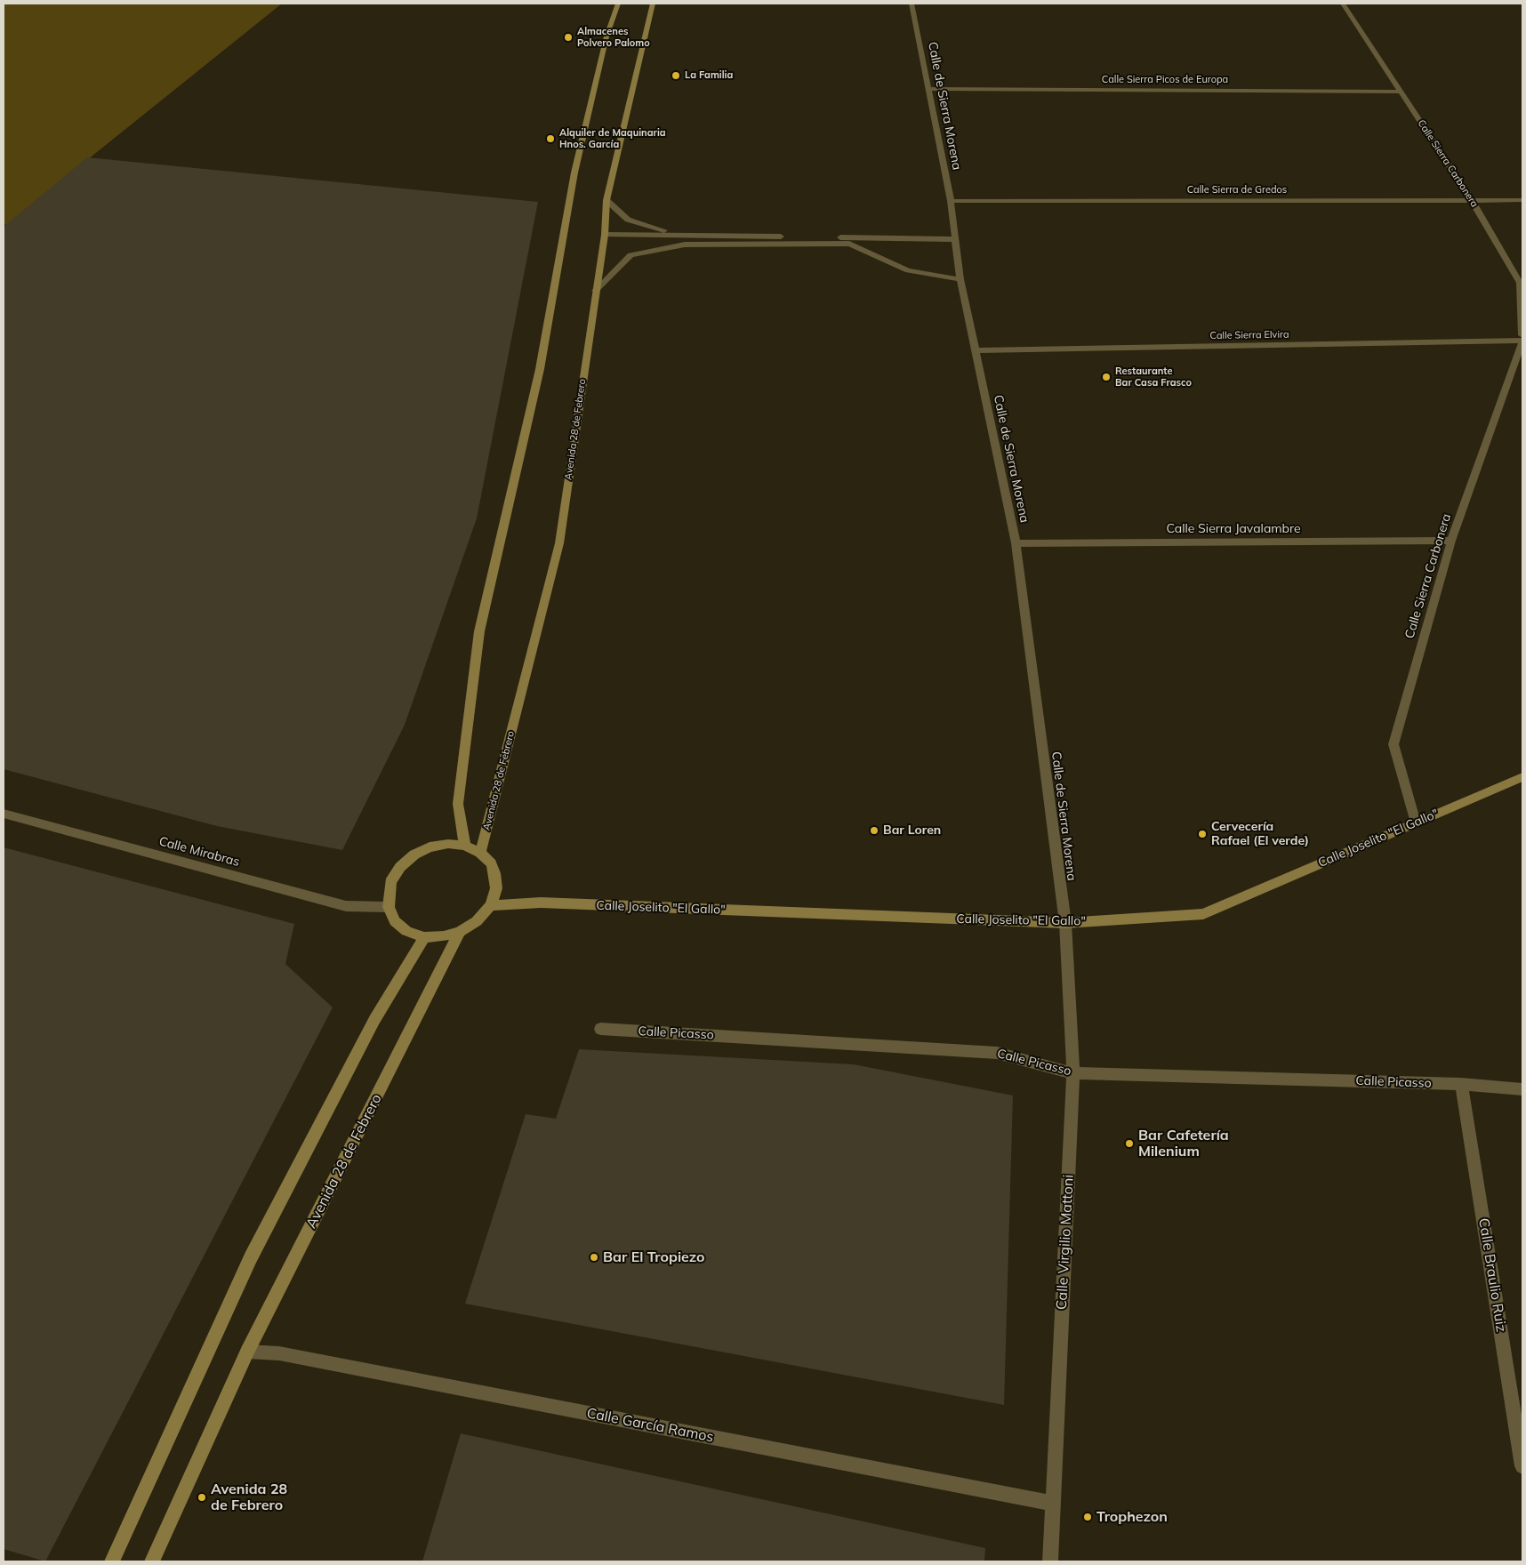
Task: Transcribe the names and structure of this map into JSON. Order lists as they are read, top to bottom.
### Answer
{
  "streets": {
    "main road": ["Avenida 28 de Febrero", "Calle Joselito \"El Gallo\""],
    "street": [
      "Calle Sierra Picos de Europa",
      "Calle de Sierra Morena",
      "Calle Sierra Carbonera",
      "Calle Sierra de Gredos",
      "Calle Sierra Elvira",
      "Calle Sierra Javalambre",
      "Calle Mirabras",
      "Calle Picasso",
      "Calle Virgilio Mattoni",
      "Calle Braulio Ruiz",
      "Calle García Ramos"
    ]
  },
  "crossings": [
    ["Calle Sierra Picos de Europa", "Calle de Sierra Morena"],
    ["Calle Sierra Picos de Europa", "Calle Sierra Carbonera"],
    ["Calle de Sierra Morena", "Calle Sierra de Gredos"],
    ["Calle de Sierra Morena", "Calle Sierra Elvira"],
    ["Calle de Sierra Morena", "Calle Sierra Javalambre"],
    ["Calle de Sierra Morena", "Calle Joselito \"El Gallo\""],
    ["Calle de Sierra Morena", "Calle Virgilio Mattoni"],
    ["Calle Sierra Carbonera", "Calle Sierra de Gredos"],
    ["Calle Sierra Carbonera", "Calle Sierra Elvira"],
    ["Calle Sierra Carbonera", "Calle Sierra Javalambre"],
    ["Calle Sierra Carbonera", "Calle Joselito \"El Gallo\""],
    ["Avenida 28 de Febrero", "Calle Joselito \"El Gallo\""],
    ["Avenida 28 de Febrero", "Calle Mirabras"],
    ["Avenida 28 de Febrero", "Calle García Ramos"],
    ["Calle Joselito \"El Gallo\"", "Calle Mirabras"],
    ["Calle Joselito \"El Gallo\"", "Calle Virgilio Mattoni"],
    ["Calle Picasso", "Calle Virgilio Mattoni"],
    ["Calle Picasso", "Calle Braulio Ruiz"],
    ["Calle Virgilio Mattoni", "Calle García Ramos"]
  ],
  "places": [
    "Almacenes Polvero Palomo",
    "La Familia",
    "Alquiler de Maquinaria Hnos. García",
    "Restaurante Bar Casa Frasco",
    "Bar Loren",
    "Cervecería Rafael (El verde)",
    "Bar Cafetería Milenium",
    "Bar El Tropiezo",
    "Avenida 28 de Febrero",
    "Trophezon"
  ]
}
